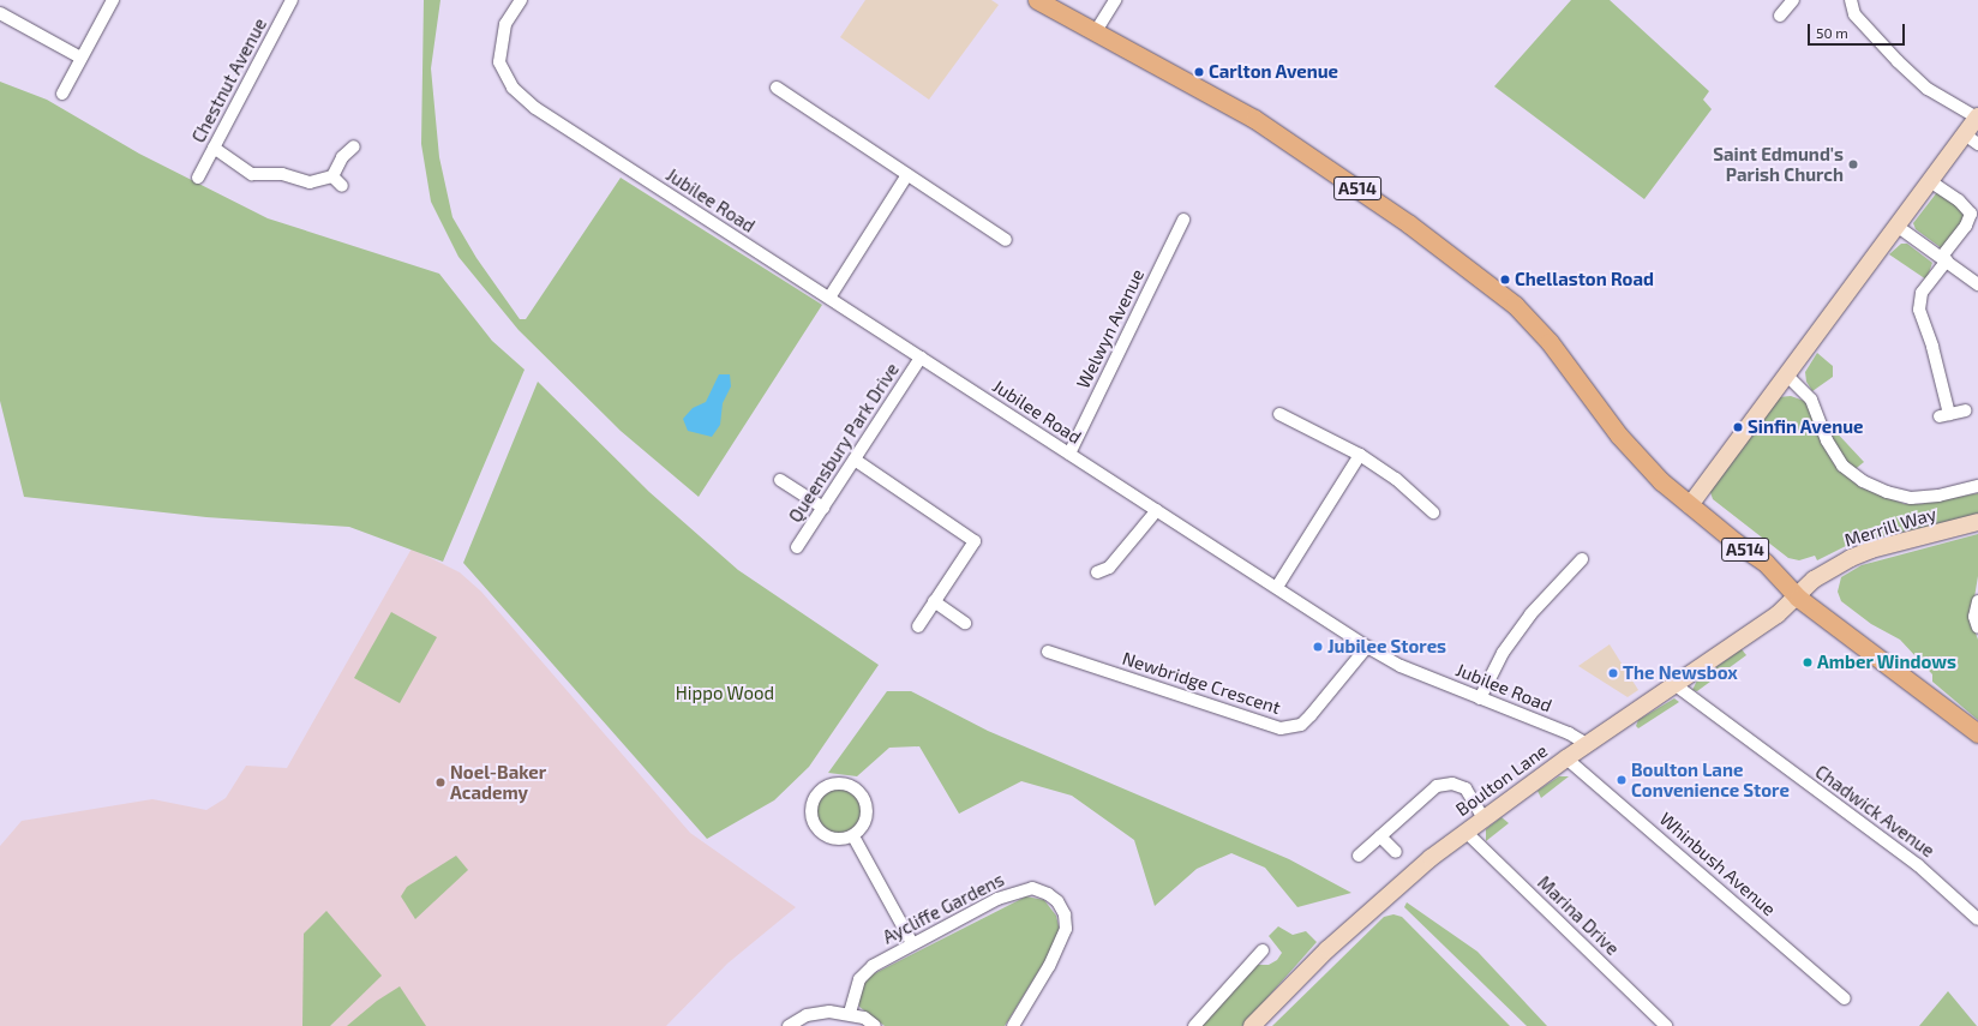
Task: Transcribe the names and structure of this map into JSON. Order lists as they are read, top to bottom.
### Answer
{
  "streets": {
    "main road": ["A514"],
    "street": [
      "Chestnut Avenue",
      "Jubilee Road",
      "Welwyn Avenue",
      "Queensbury Park Drive",
      "Merrill Way",
      "Newbridge Crescent",
      "Boulton Lane",
      "Chadwick Avenue",
      "Whinbush Avenue",
      "Aycliffe Gardens",
      "Marina Drive"
    ]
  },
  "crossings": [
    ["A514", "Merrill Way"],
    ["A514", "Boulton Lane"],
    ["Jubilee Road", "Welwyn Avenue"],
    ["Jubilee Road", "Queensbury Park Drive"],
    ["Jubilee Road", "Newbridge Crescent"],
    ["Jubilee Road", "Boulton Lane"],
    ["Merrill Way", "Boulton Lane"],
    ["Boulton Lane", "Chadwick Avenue"],
    ["Boulton Lane", "Whinbush Avenue"],
    ["Boulton Lane", "Marina Drive"]
  ],
  "parks": ["Hippo Wood"],
  "places": [
    "Carlton Avenue",
    "Saint Edmund's Parish Church",
    "Chellaston Road",
    "Sinfin Avenue",
    "Jubilee Stores",
    "Amber Windows",
    "The Newsbox",
    "Boulton Lane Convenience Store",
    "Noel-Baker Academy"
  ],
  "scale_bar": "50 m"
}
